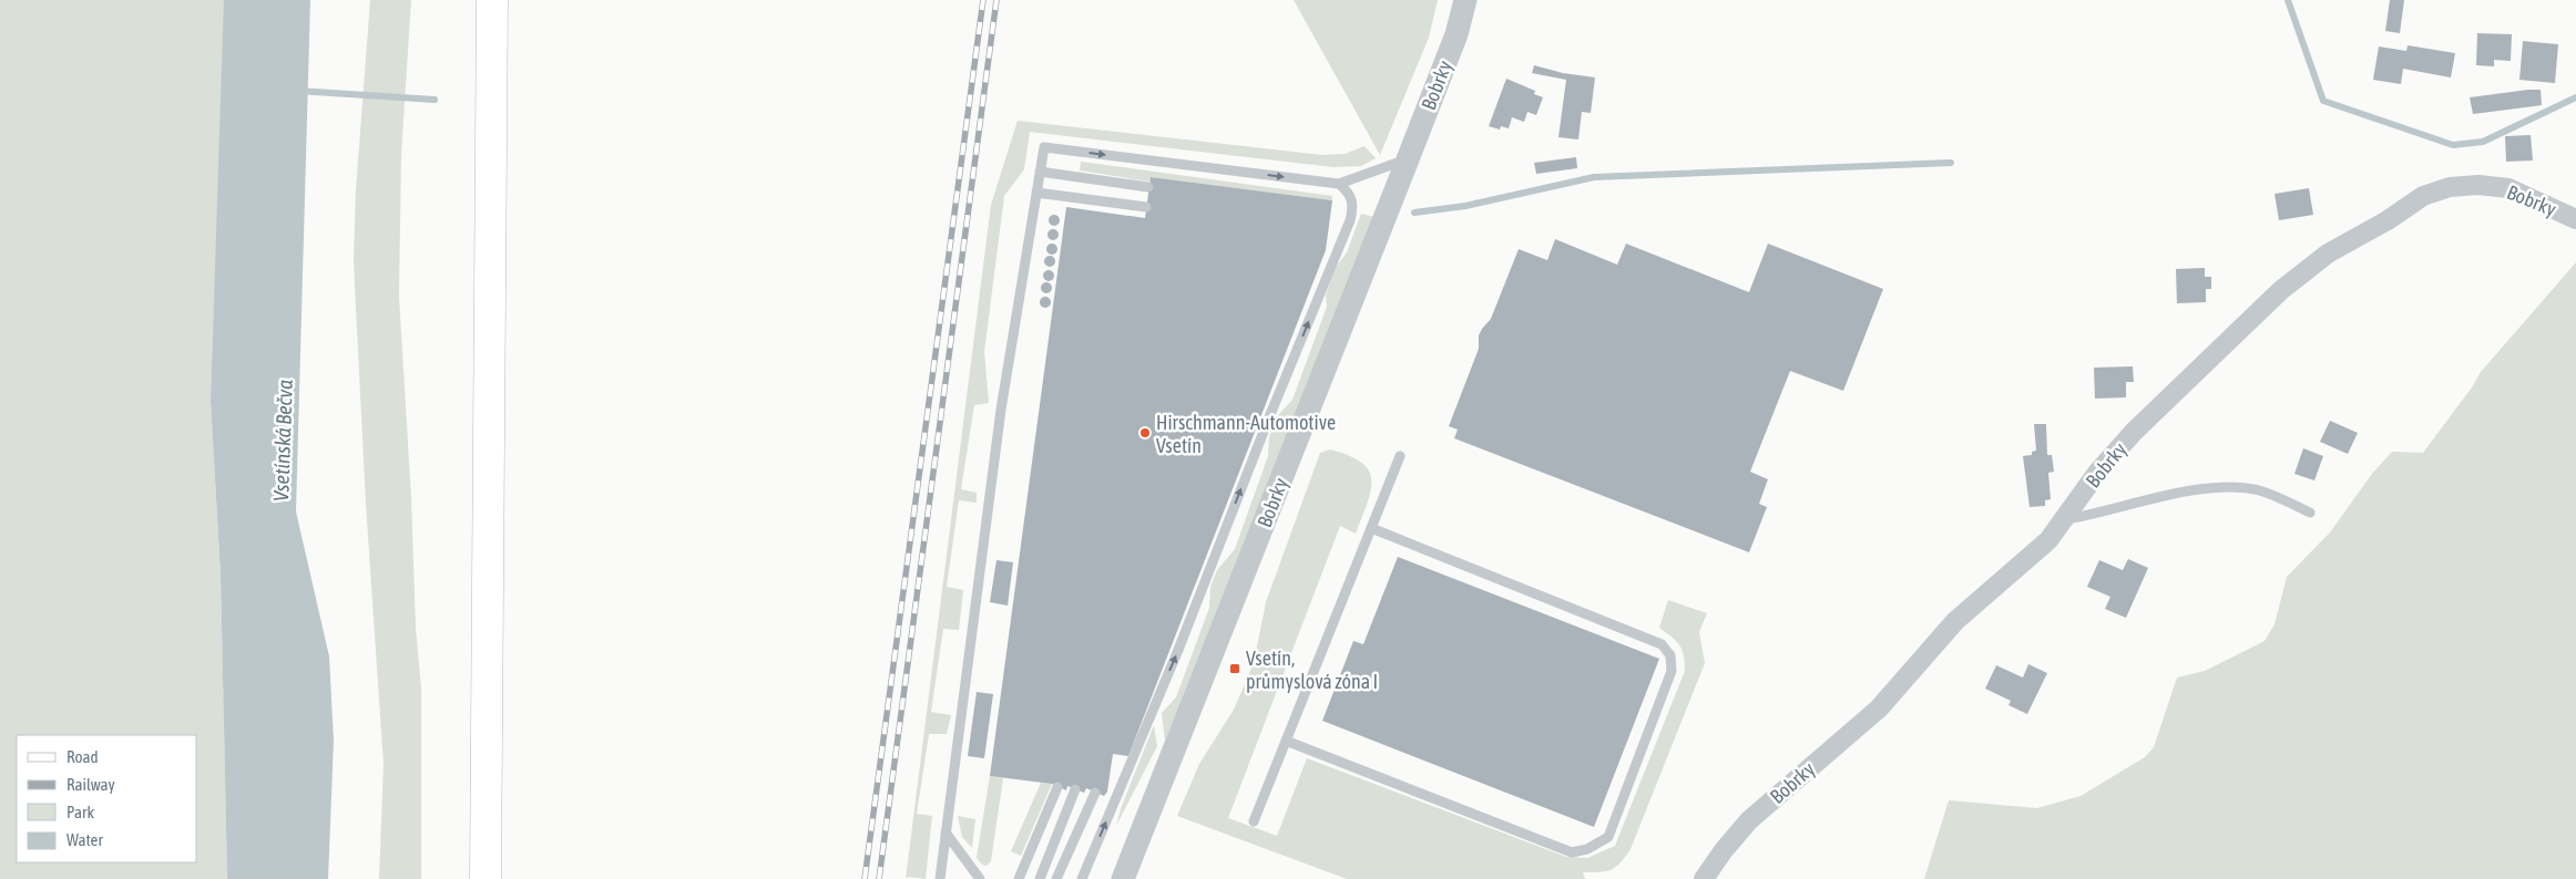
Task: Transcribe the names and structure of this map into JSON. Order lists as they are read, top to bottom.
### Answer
{
  "streets": {
    "street": ["Bobrky"]
  },
  "water": ["Vsetínská Bečva"],
  "places": {
    "other": ["Hirschmann-Automotive Vsetín"],
    "transit": ["Vsetín, průmyslová zóna I"]
  },
  "legend": [
    "Road",
    "Railway",
    "Park",
    "Water"
  ]
}
